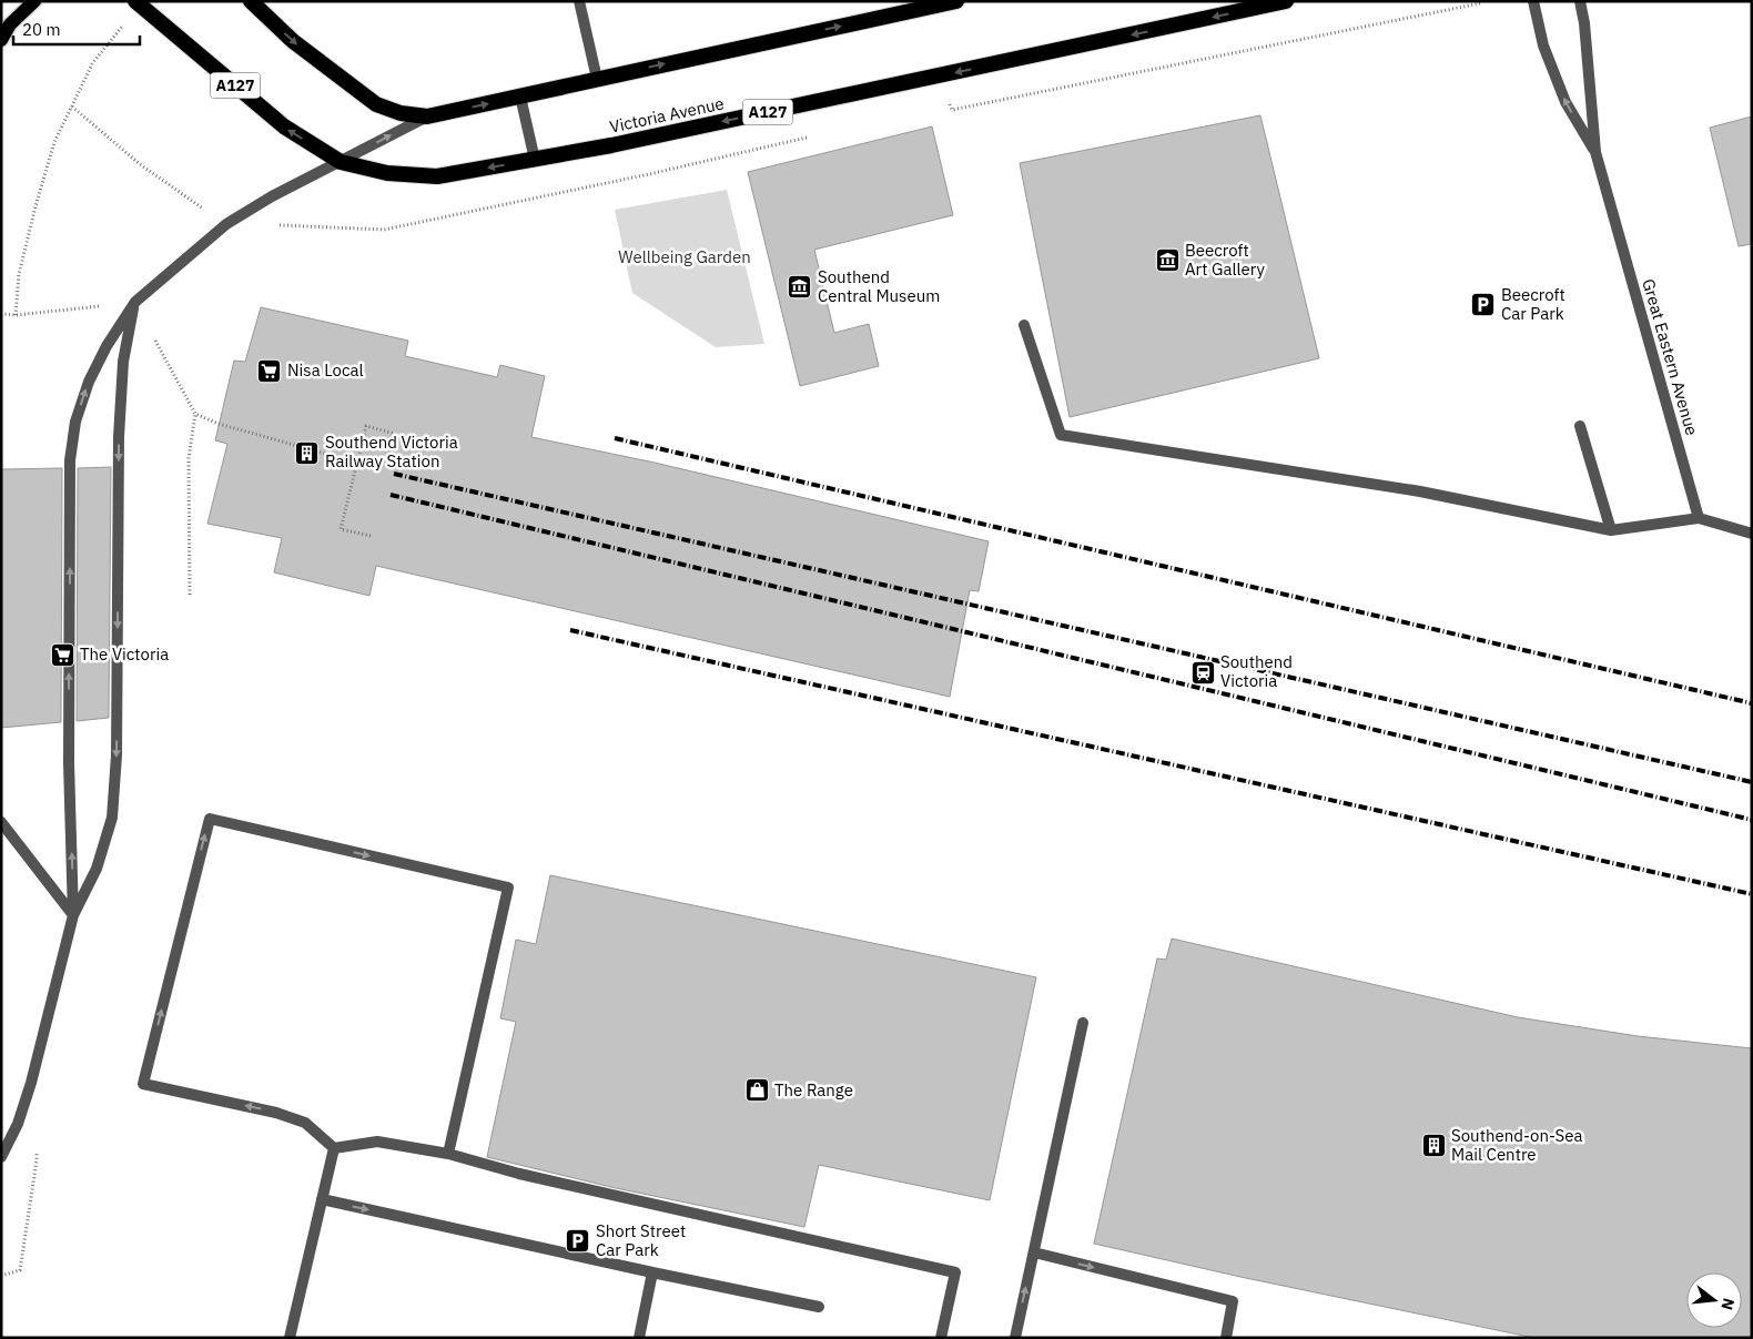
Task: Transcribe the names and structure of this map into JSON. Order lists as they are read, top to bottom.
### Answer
{
  "streets": {
    "highway": ["A127", "Victoria Avenue"],
    "street": ["Great Eastern Avenue"]
  },
  "parks": ["Wellbeing Garden"],
  "places": {
    "museum": ["Beecroft Art Gallery", "Southend Central Museum"],
    "parking": ["Beecroft Car Park", "Short Street Car Park"],
    "supermarket": ["Nisa Local", "The Victoria"],
    "building": ["Southend Victoria Railway Station", "Southend-on-Sea Mail Centre"],
    "station": ["Southend Victoria"],
    "shop": ["The Range"]
  },
  "scale_bar": "20 m",
  "north": "right"
}
